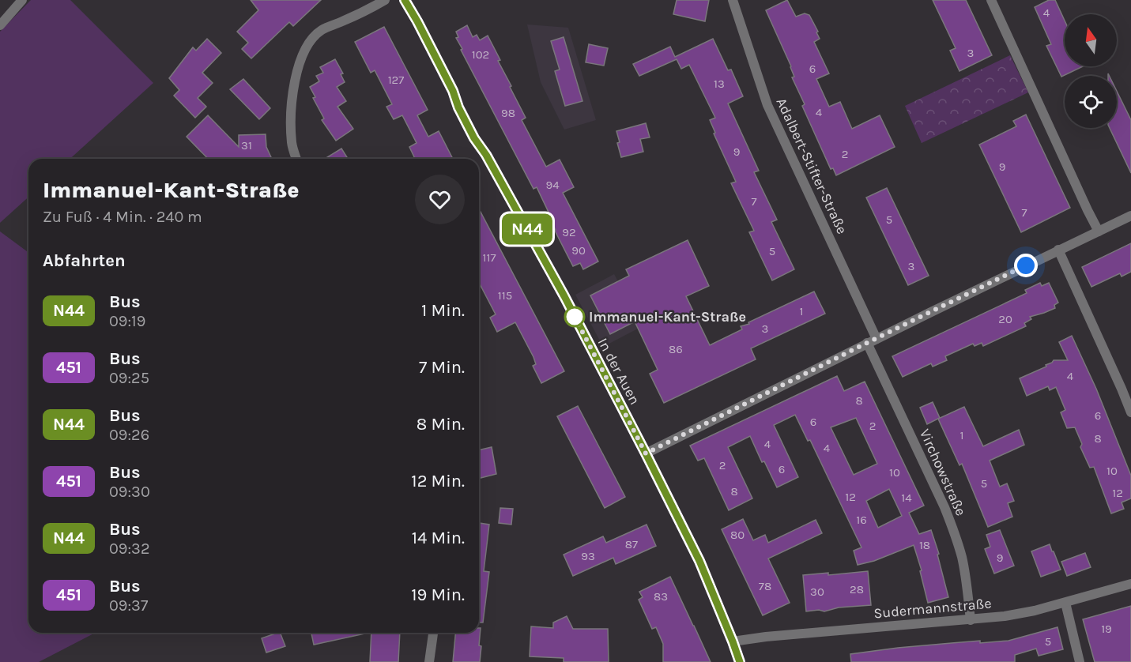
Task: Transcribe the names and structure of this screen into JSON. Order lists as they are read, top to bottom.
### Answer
{
  "streets": {
    "street": [
      "Adalbert-Stifter-Straße",
      "In der Auen",
      "Virchowstraße",
      "Sudermannstraße"
    ]
  },
  "crossings": [
    ["Adalbert-Stifter-Straße", "Virchowstraße"],
    ["In der Auen", "Sudermannstraße"],
    ["Virchowstraße", "Sudermannstraße"]
  ],
  "places": ["Immanuel-Kant-Straße"],
  "lines": ["bus line N44"],
  "house_numbers": [
    "4",
    "3",
    "102",
    "6",
    "127",
    "13",
    "4",
    "98",
    "31",
    "9",
    "2",
    "9",
    "94",
    "7",
    "7",
    "5",
    "92",
    "90",
    "5",
    "117",
    "3",
    "115",
    "1",
    "20",
    "3",
    "86",
    "4",
    "8",
    "6",
    "6",
    "2",
    "1",
    "8",
    "4",
    "4",
    "2",
    "6",
    "10",
    "10",
    "5",
    "8",
    "12",
    "12",
    "14",
    "16",
    "80",
    "87",
    "18",
    "93",
    "9",
    "78",
    "28",
    "30",
    "83",
    "19",
    "5"
  ],
  "north": "top",
  "page": {
    "on_map": "N44",
    "heading": [
      ["Immanuel-Kant-Straße", "Zu Fuß · 4 Min. · 240 m"],
      "Abfahrten"
    ],
    "list": [
      {
        "mark": "N44",
        "name": "Bus",
        "note": "09:19",
        "value": "1 Min."
      },
      {
        "mark": "451",
        "name": "Bus",
        "note": "09:25",
        "value": "7 Min."
      },
      {
        "mark": "N44",
        "name": "Bus",
        "note": "09:26",
        "value": "8 Min."
      },
      {
        "mark": "451",
        "name": "Bus",
        "note": "09:30",
        "value": "12 Min."
      },
      {
        "mark": "N44",
        "name": "Bus",
        "note": "09:32",
        "value": "14 Min."
      },
      {
        "mark": "451",
        "name": "Bus",
        "note": "09:37",
        "value": "19 Min."
      }
    ]
  }
}
